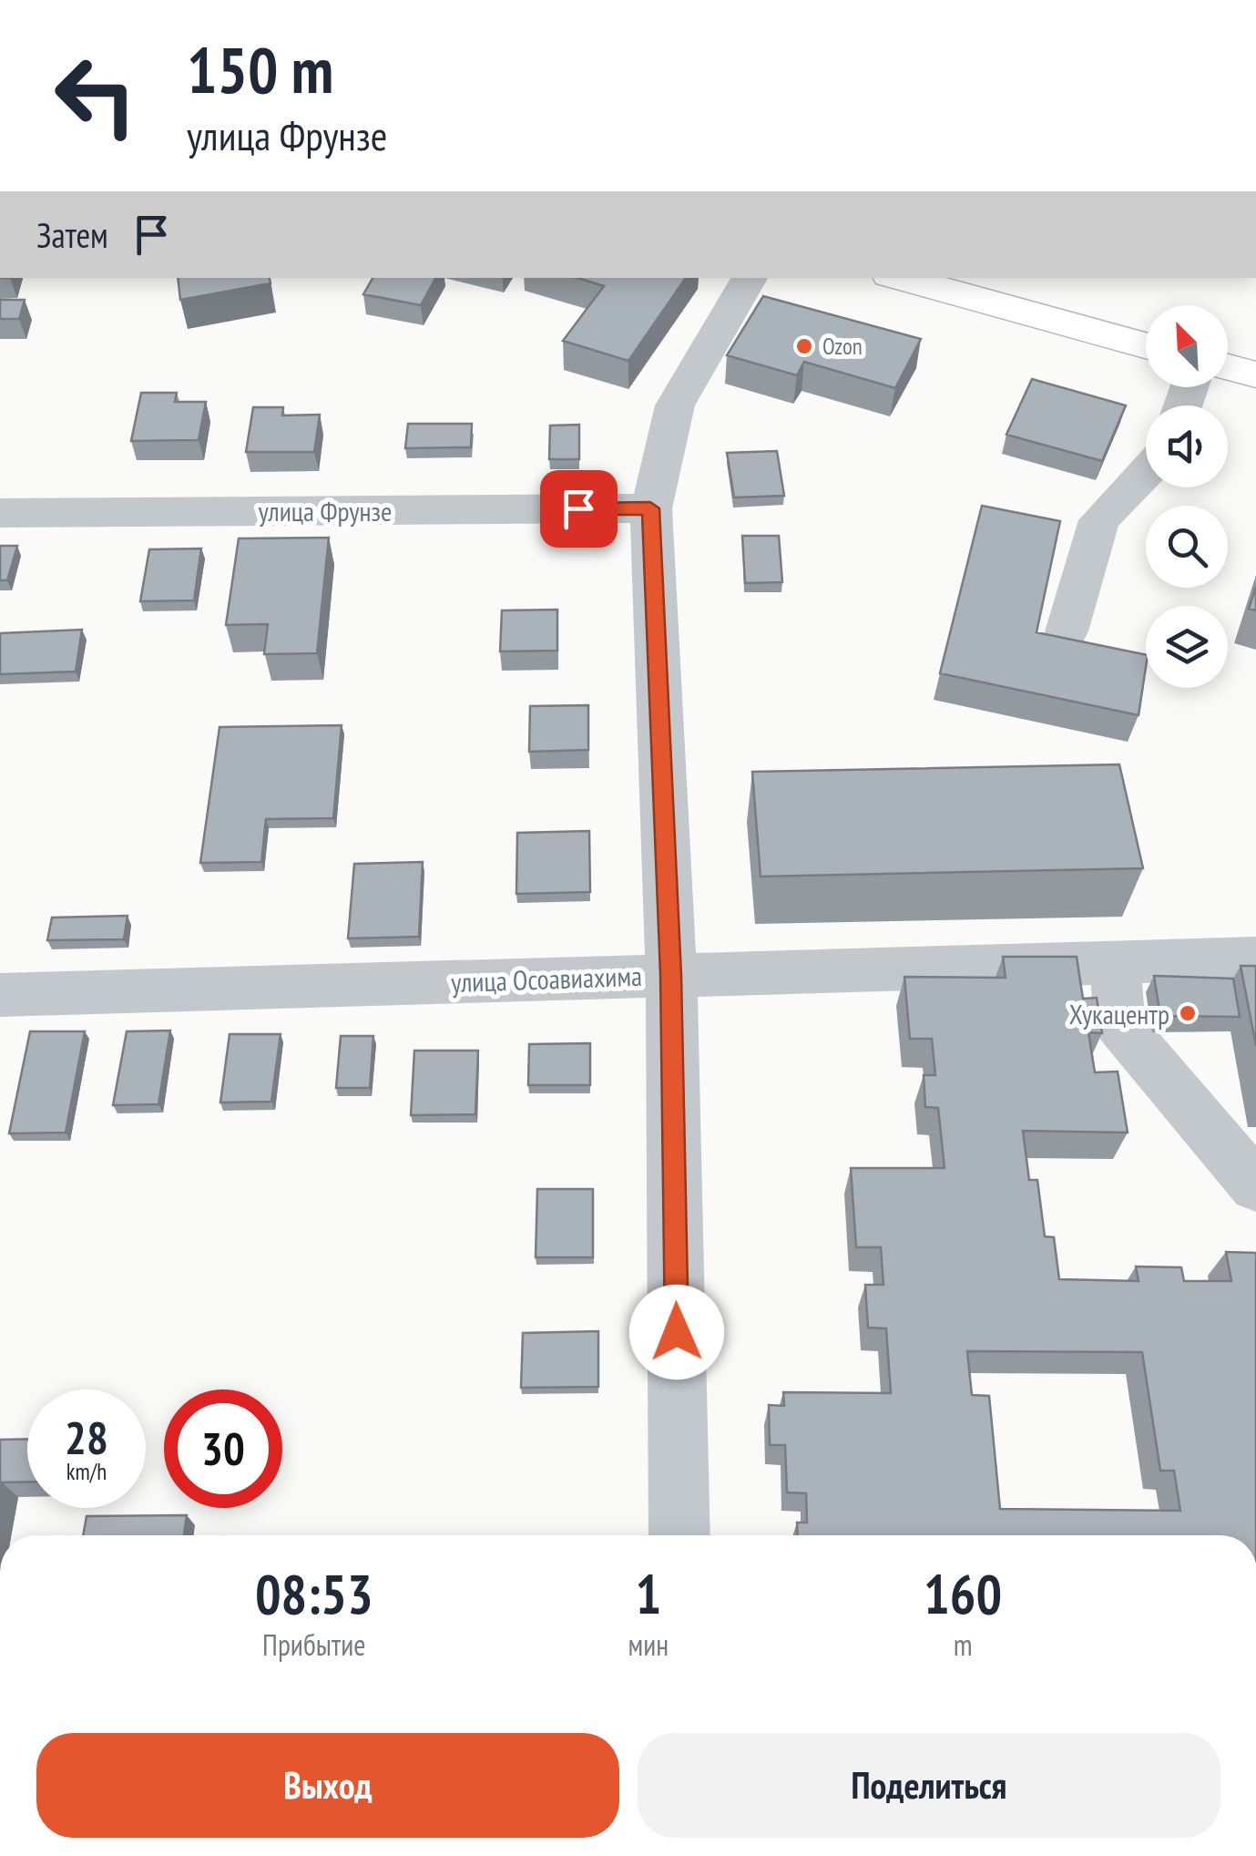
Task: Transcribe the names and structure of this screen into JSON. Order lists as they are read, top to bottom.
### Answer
{
  "streets": {
    "street": ["улица Фрунзе", "улица Осоавиахима"]
  },
  "places": ["Ozon", "Хукацентр"],
  "north": "top left",
  "page": {
    "turn": ["150 m", "улица Фрунзе"],
    "then": "Затем",
    "speed": "28 km/h",
    "limit": "30",
    "eta": [
      "08:53",
      "Прибытие",
      "1",
      "мин",
      "160",
      "m"
    ],
    "buttons": ["Выход", "Поделиться"]
  }
}
